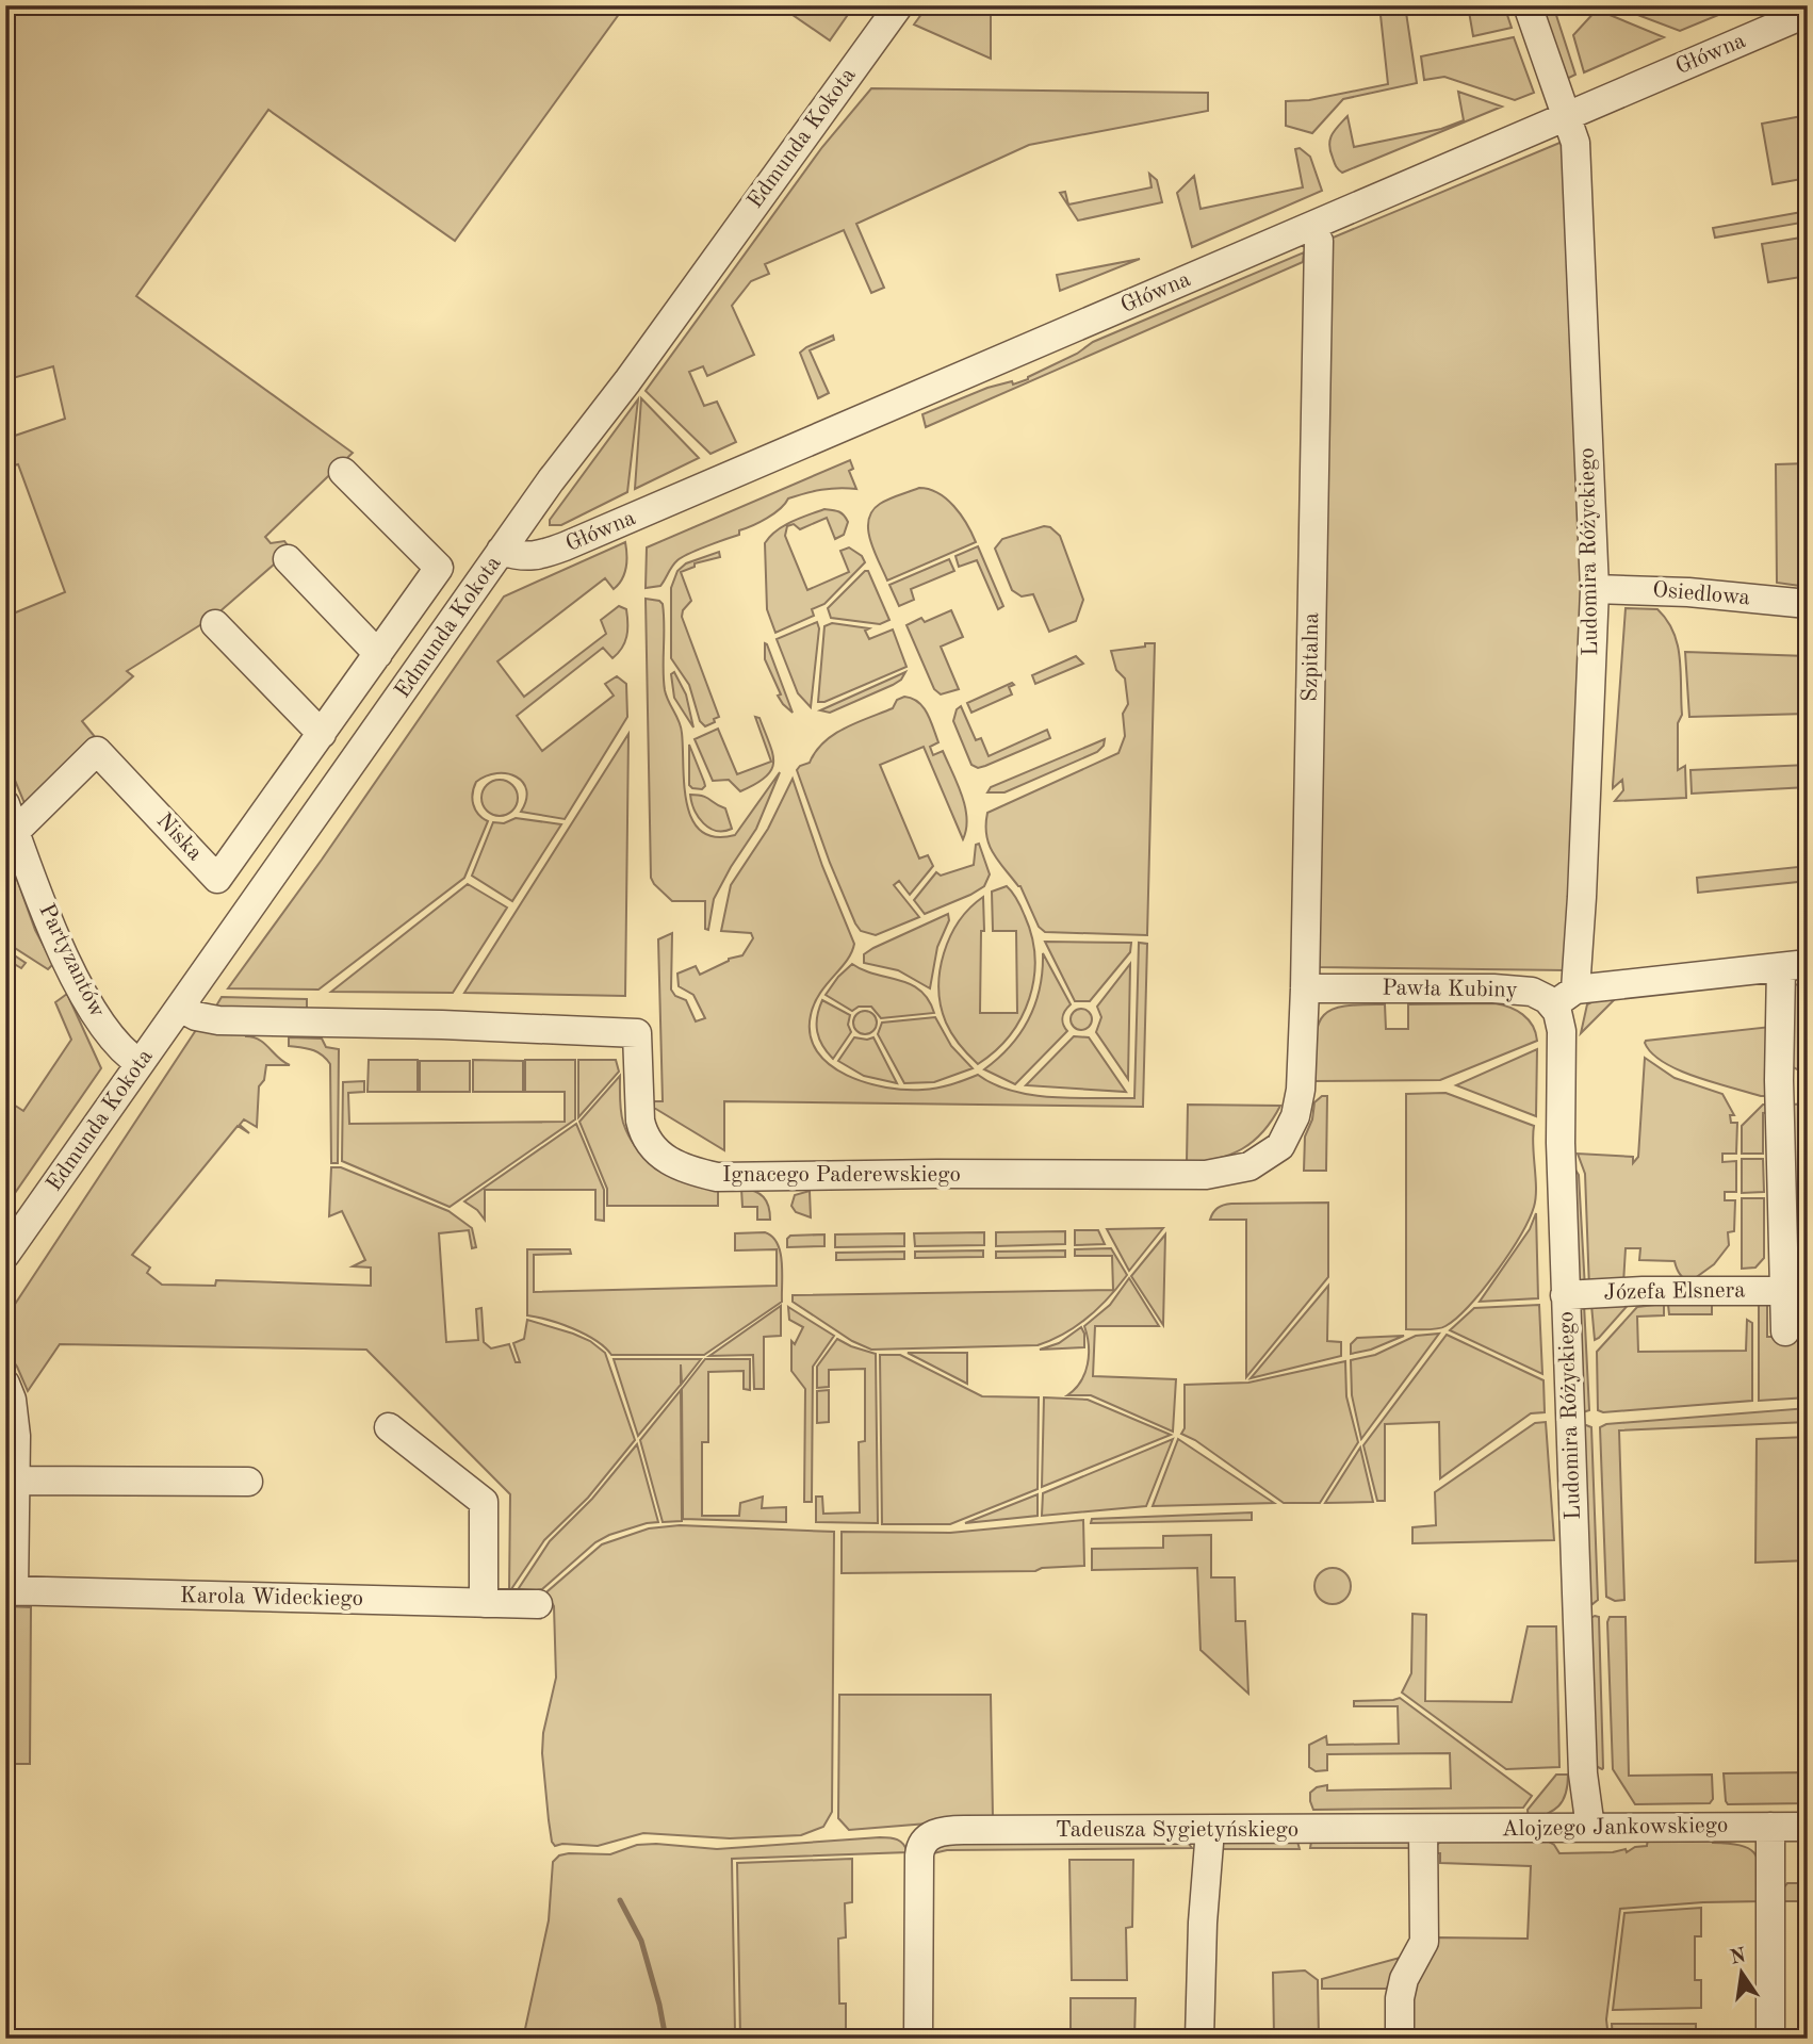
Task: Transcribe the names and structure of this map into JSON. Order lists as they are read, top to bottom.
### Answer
{
  "streets": {
    "street": [
      "Główna",
      "Edmunda Kokota",
      "Ludomira Różyckiego",
      "Osiedlowa",
      "Szpitalna",
      "Niska",
      "Partyzantów",
      "Pawła Kubiny",
      "Ignacego Paderewskiego",
      "Józefa Elsnera",
      "Karola Wideckiego",
      "Alojzego Jankowskiego",
      "Tadeusza Sygietyńskiego"
    ]
  },
  "crossings": [
    ["Główna", "Edmunda Kokota"],
    ["Główna", "Ludomira Różyckiego"],
    ["Główna", "Szpitalna"],
    ["Edmunda Kokota", "Partyzantów"],
    ["Edmunda Kokota", "Ignacego Paderewskiego"],
    ["Ludomira Różyckiego", "Osiedlowa"],
    ["Ludomira Różyckiego", "Pawła Kubiny"],
    ["Ludomira Różyckiego", "Józefa Elsnera"],
    ["Ludomira Różyckiego", "Alojzego Jankowskiego"],
    ["Szpitalna", "Pawła Kubiny"],
    ["Szpitalna", "Ignacego Paderewskiego"],
    ["Niska", "Partyzantów"],
    ["Alojzego Jankowskiego", "Tadeusza Sygietyńskiego"]
  ],
  "north": "top"
}
